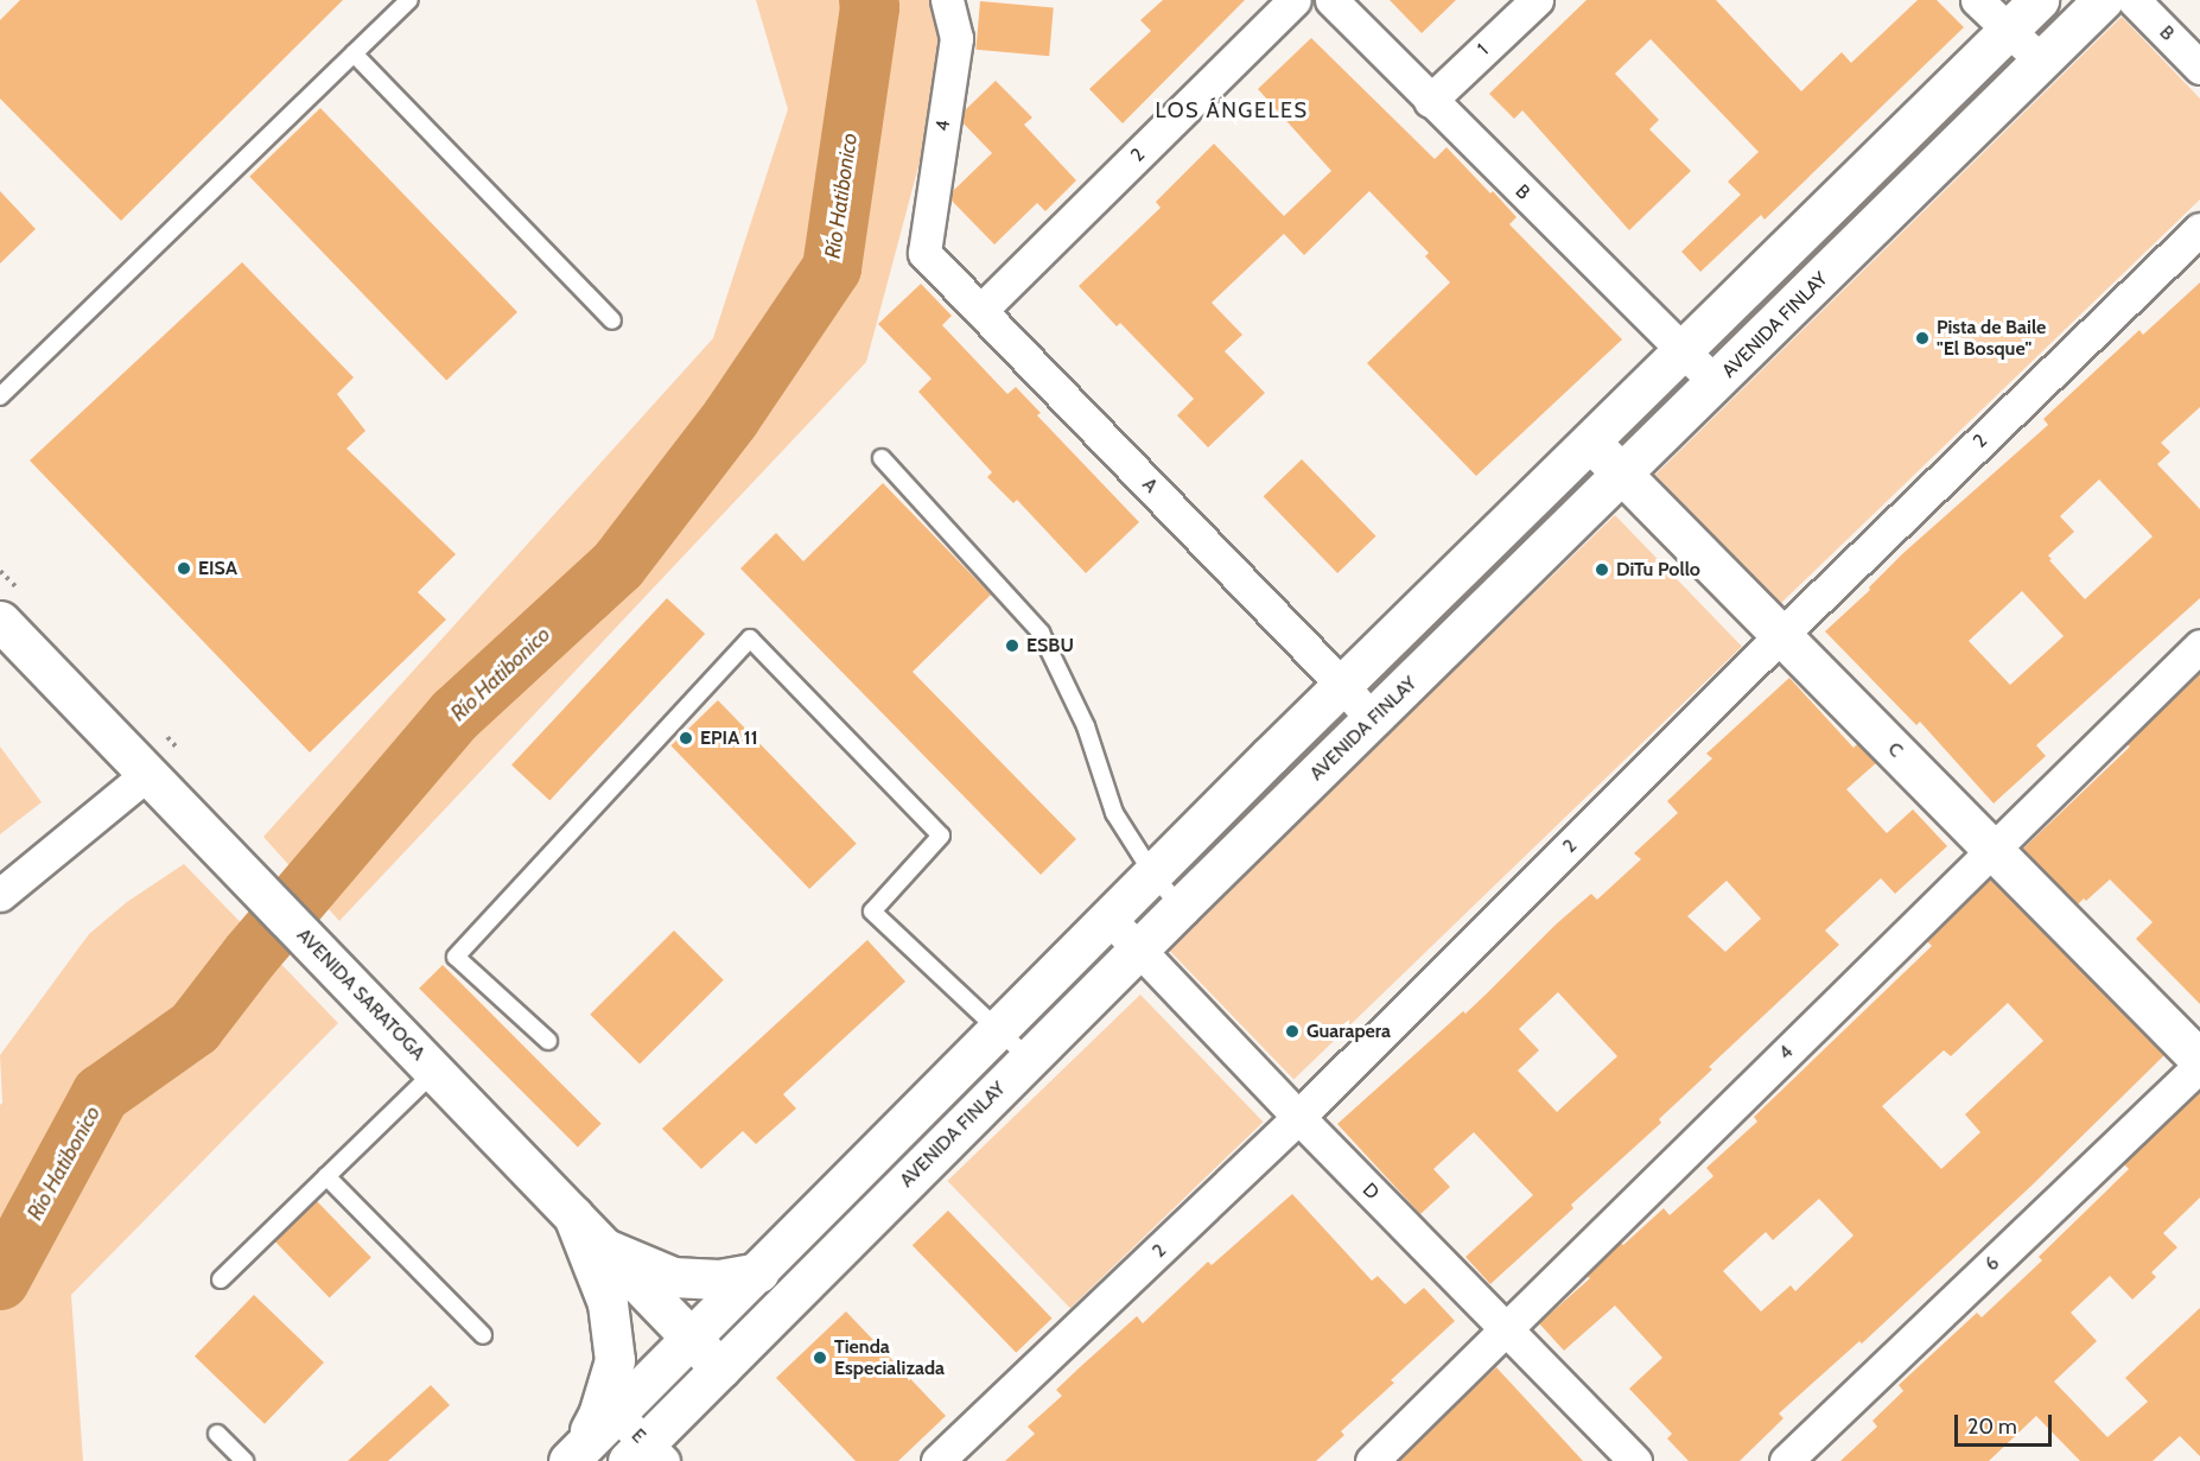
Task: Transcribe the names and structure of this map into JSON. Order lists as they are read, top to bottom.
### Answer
{
  "streets": {
    "main road": ["AVENIDA FINLAY", "C", "AVENIDA SARATOGA"],
    "street": [
      "B",
      "1",
      "4",
      "2",
      "A",
      "D",
      "6",
      "E"
    ]
  },
  "crossings": [
    ["B", "1"],
    ["B", "AVENIDA FINLAY"],
    ["4", "A"],
    ["4", "C"],
    ["4", "D"],
    ["2", "A"],
    ["2", "C"],
    ["2", "D"],
    ["AVENIDA FINLAY", "A"],
    ["AVENIDA FINLAY", "C"],
    ["AVENIDA FINLAY", "AVENIDA SARATOGA"],
    ["AVENIDA FINLAY", "D"],
    ["AVENIDA FINLAY", "E"]
  ],
  "districts": ["LOS ÁNGELES"],
  "water": ["Río Hatibonico"],
  "places": [
    "Pista de Baile \"El Bosque\"",
    "EISA",
    "DiTu Pollo",
    "ESBU",
    "EPIA 11",
    "Guarapera",
    "Tienda Especializada"
  ],
  "scale_bar": "20 m"
}
